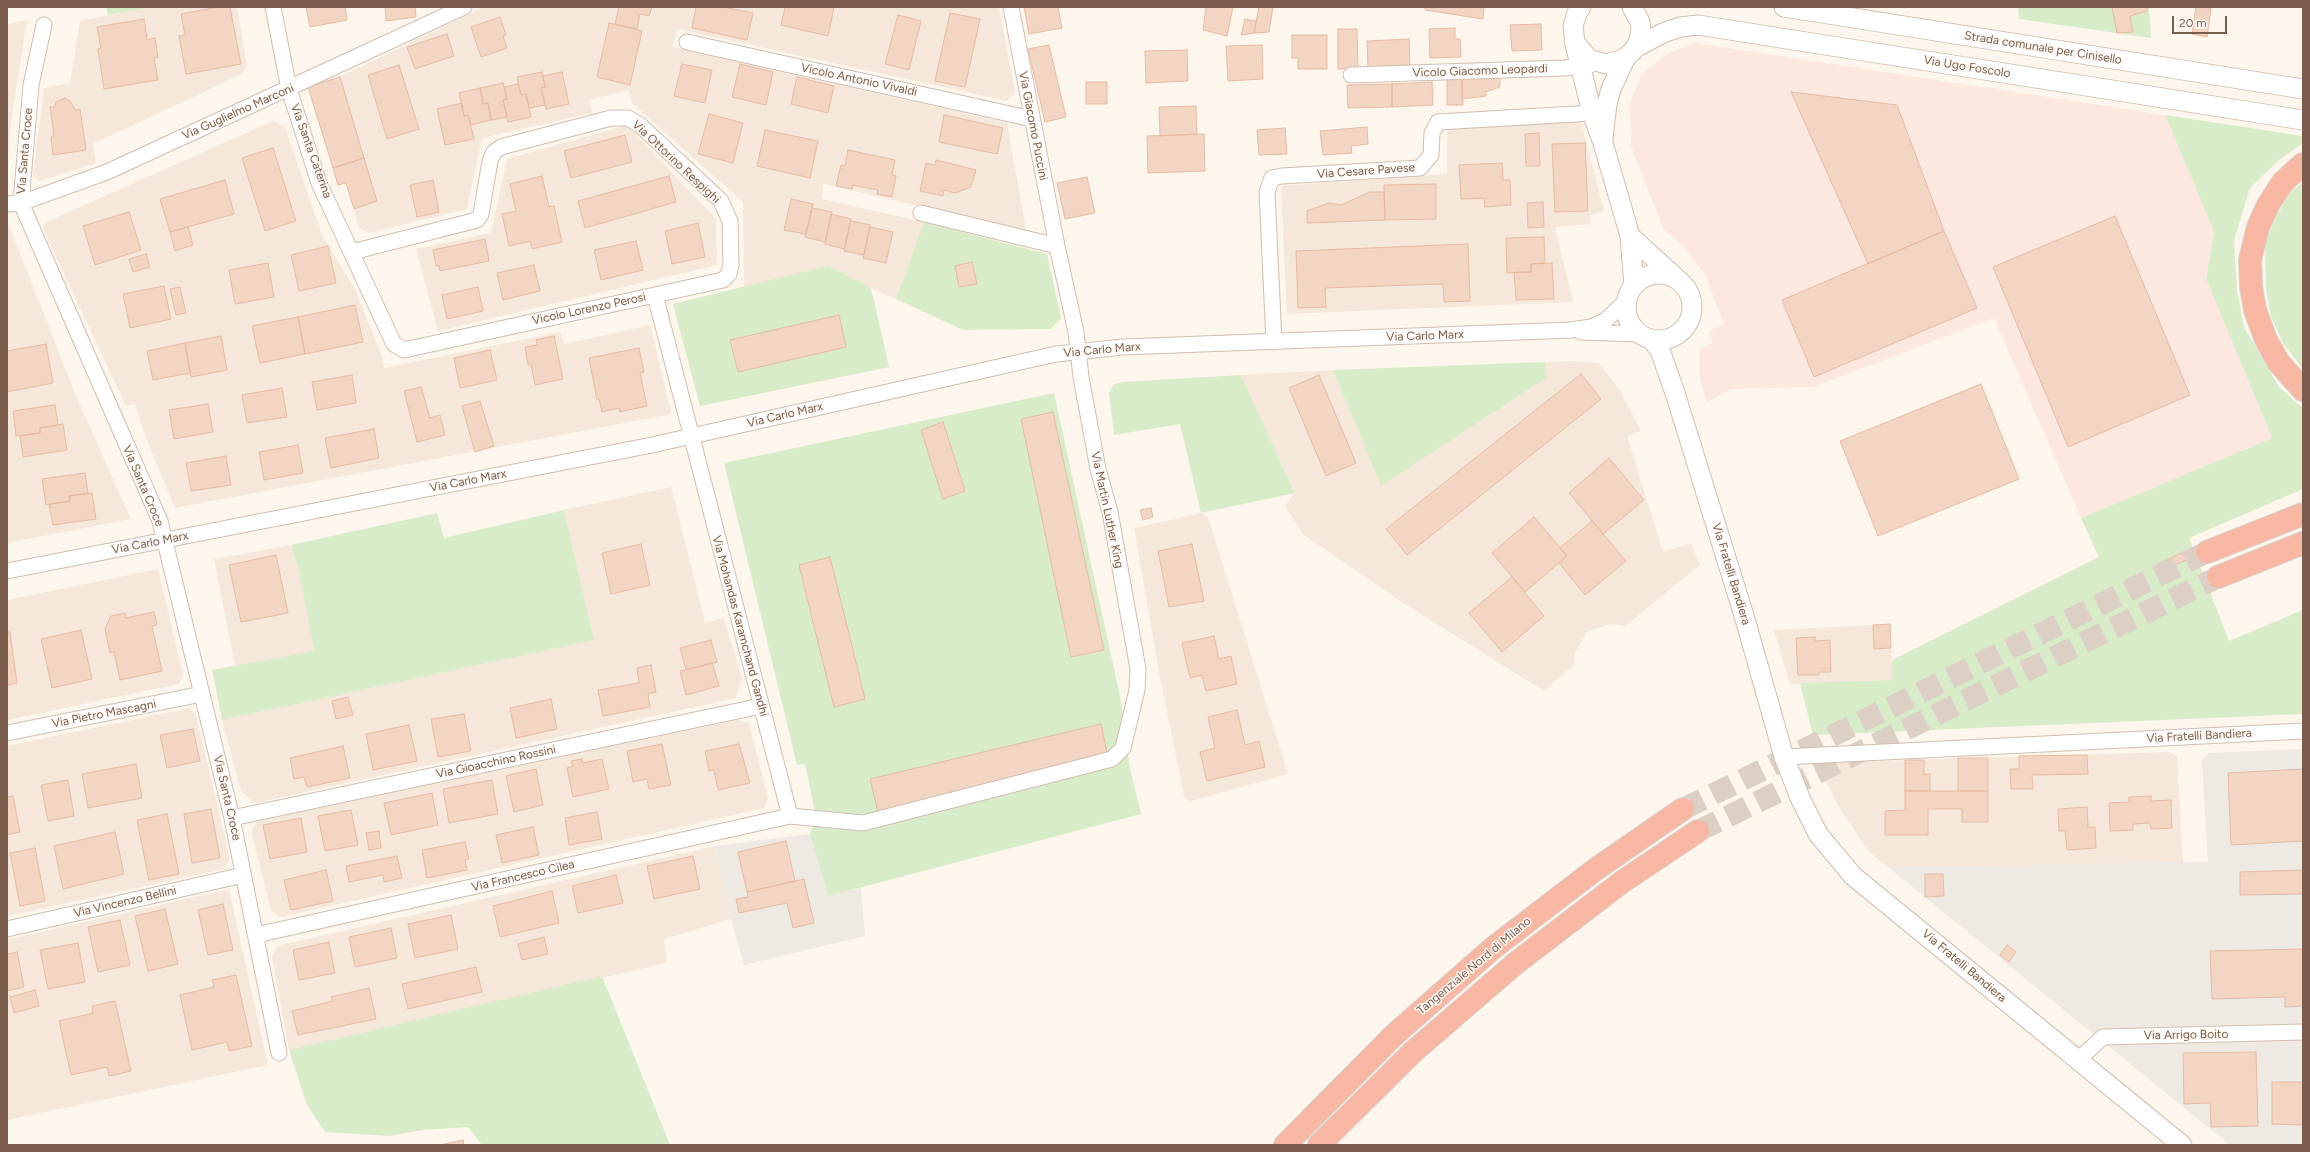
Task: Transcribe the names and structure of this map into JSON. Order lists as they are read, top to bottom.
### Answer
{
  "streets": {
    "highway": ["Tangenziale Nord di Milano"],
    "street": [
      "Strada comunale per Cinisello",
      "Via Ugo Foscolo",
      "Vicolo Giacomo Leopardi",
      "Vicolo Antonio Vivaldi",
      "Via Guglielmo Marconi",
      "Via Giacomo Puccini",
      "Via Santa Croce",
      "Via Santa Caterina",
      "Via Ottorino Respighi",
      "Via Cesare Pavese",
      "Vicolo Lorenzo Perosi",
      "Via Carlo Marx",
      "Via Martin Luther King",
      "Via Fratelli Bandiera",
      "Via Mohandas Karamchand Gandhi",
      "Via Pietro Mascagni",
      "Via Gioacchino Rossini",
      "Via Francesco Cilea",
      "Via Vincenzo Bellini",
      "Via Arrigo Boito"
    ]
  },
  "crossings": [
    ["Via Ugo Foscolo", "Vicolo Giacomo Leopardi"],
    ["Via Ugo Foscolo", "Via Fratelli Bandiera"],
    ["Vicolo Giacomo Leopardi", "Via Fratelli Bandiera"],
    ["Vicolo Antonio Vivaldi", "Via Giacomo Puccini"],
    ["Via Guglielmo Marconi", "Via Santa Croce"],
    ["Via Guglielmo Marconi", "Via Santa Caterina"],
    ["Via Giacomo Puccini", "Via Carlo Marx"],
    ["Via Giacomo Puccini", "Via Martin Luther King"],
    ["Via Santa Croce", "Via Carlo Marx"],
    ["Via Santa Croce", "Via Pietro Mascagni"],
    ["Via Santa Croce", "Via Gioacchino Rossini"],
    ["Via Santa Croce", "Via Francesco Cilea"],
    ["Via Santa Croce", "Via Vincenzo Bellini"],
    ["Via Santa Caterina", "Via Ottorino Respighi"],
    ["Via Santa Caterina", "Vicolo Lorenzo Perosi"],
    ["Via Ottorino Respighi", "Vicolo Lorenzo Perosi"],
    ["Via Cesare Pavese", "Via Carlo Marx"],
    ["Via Cesare Pavese", "Via Fratelli Bandiera"],
    ["Vicolo Lorenzo Perosi", "Via Carlo Marx"],
    ["Vicolo Lorenzo Perosi", "Via Mohandas Karamchand Gandhi"],
    ["Via Carlo Marx", "Via Martin Luther King"],
    ["Via Carlo Marx", "Via Fratelli Bandiera"],
    ["Via Carlo Marx", "Via Mohandas Karamchand Gandhi"],
    ["Via Martin Luther King", "Via Mohandas Karamchand Gandhi"],
    ["Via Martin Luther King", "Via Francesco Cilea"],
    ["Via Fratelli Bandiera", "Via Arrigo Boito"],
    ["Via Mohandas Karamchand Gandhi", "Via Gioacchino Rossini"],
    ["Via Mohandas Karamchand Gandhi", "Via Francesco Cilea"]
  ],
  "scale_bar": "20 m"
}
